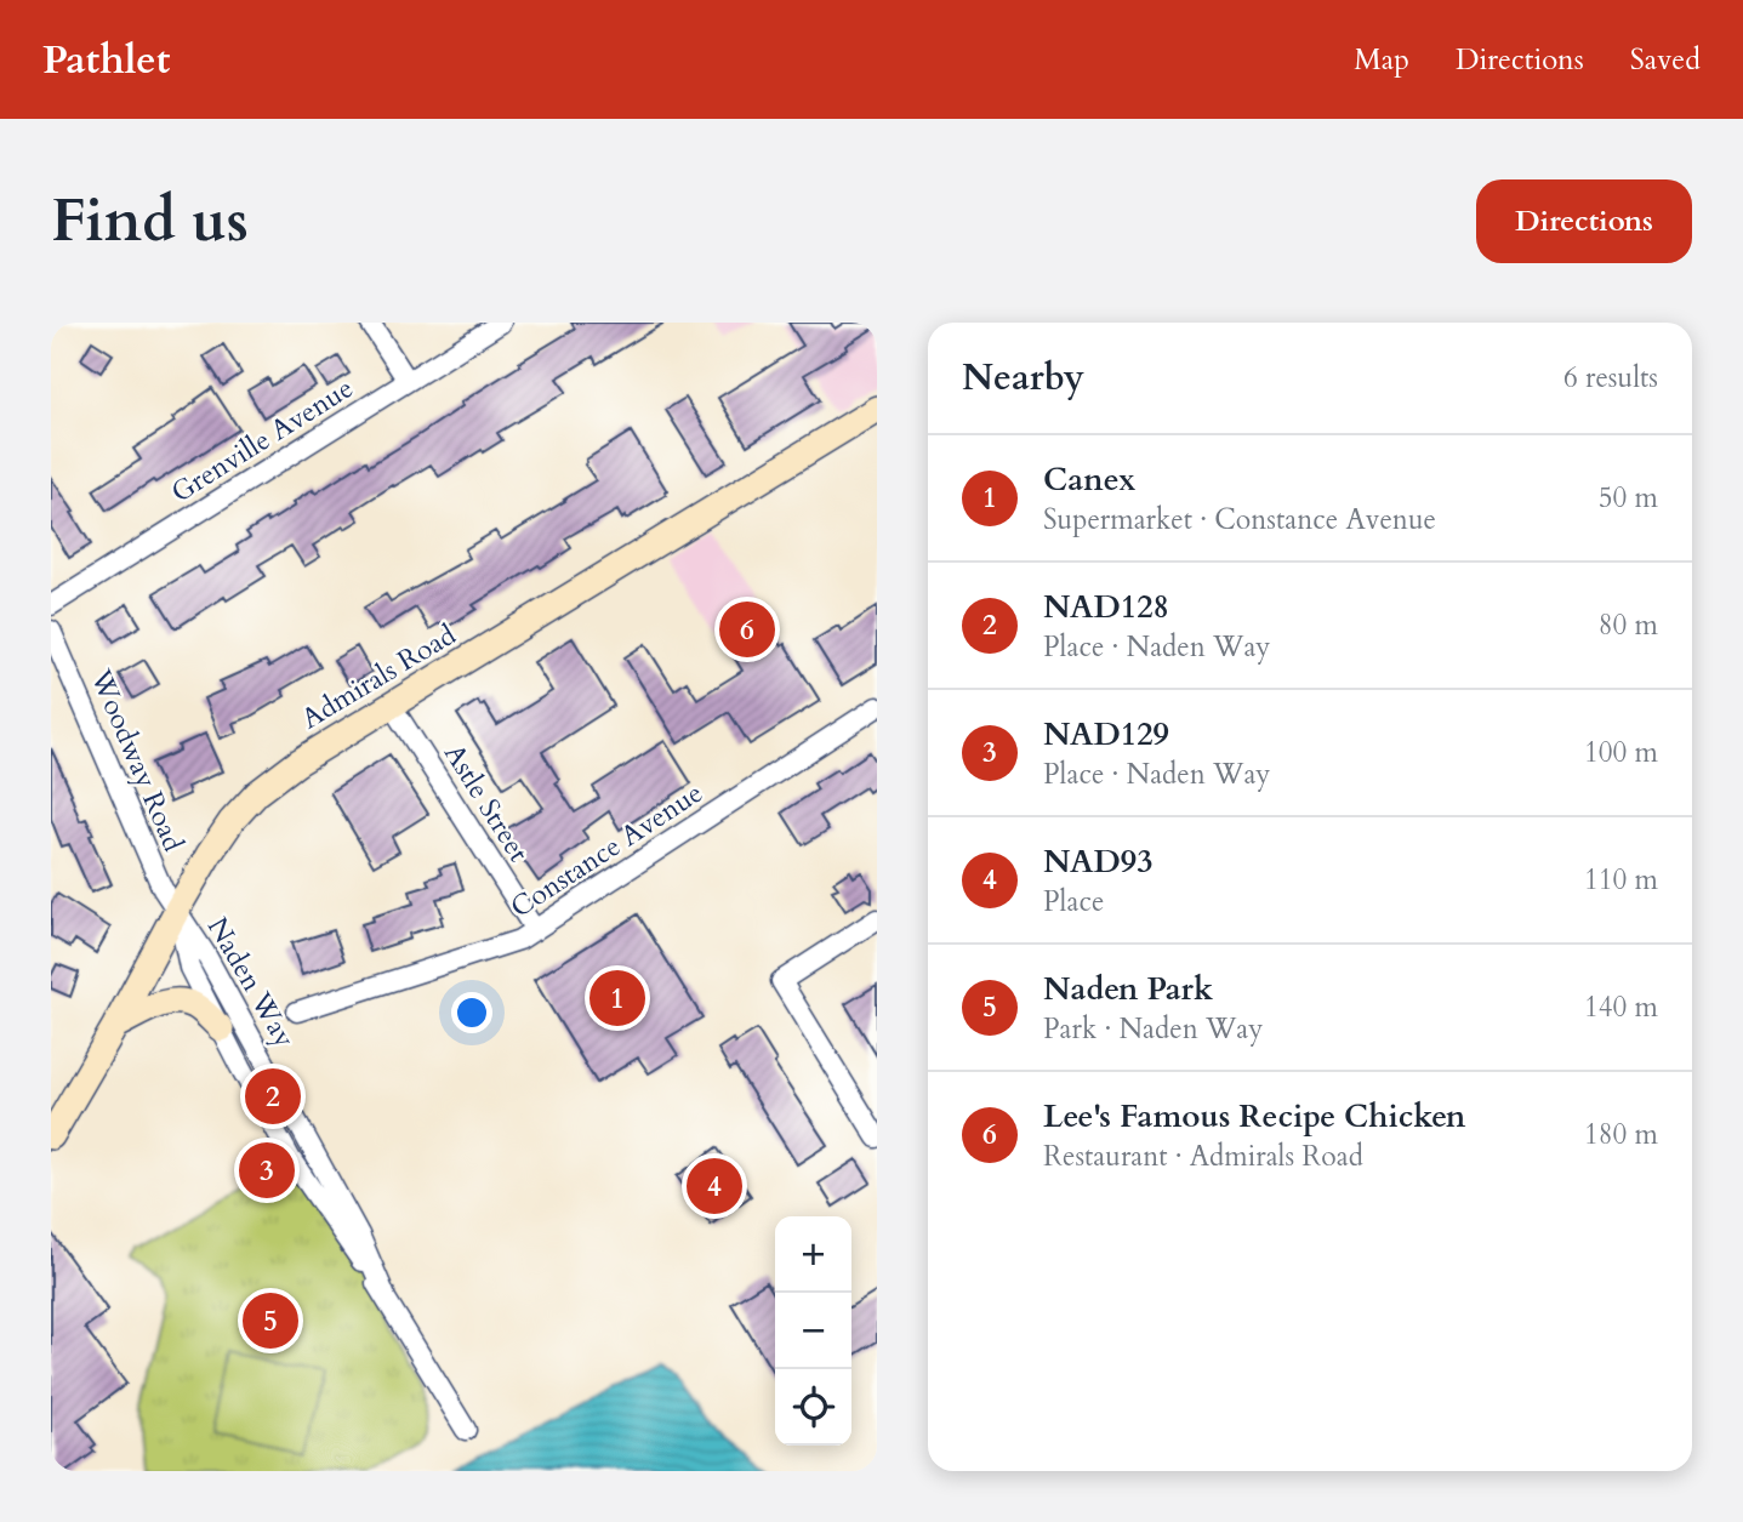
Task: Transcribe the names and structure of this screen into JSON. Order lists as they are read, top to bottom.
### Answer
{
  "streets": {
    "main road": ["Admirals Road"],
    "street": [
      "Grenville Avenue",
      "Woodway Road",
      "Astle Street",
      "Constance Avenue",
      "Naden Way"
    ]
  },
  "crossings": [
    ["Admirals Road", "Woodway Road"],
    ["Admirals Road", "Astle Street"],
    ["Admirals Road", "Naden Way"],
    ["Woodway Road", "Naden Way"],
    ["Astle Street", "Constance Avenue"]
  ],
  "page": {
    "header": "Pathlet",
    "nav": ["Map", "Directions", "Saved"],
    "buttons": "Directions",
    "title": "Find us",
    "heading": ["Nearby", "6 results"],
    "list": [
      {
        "mark": "1",
        "name": "Canex",
        "note": "Supermarket · Constance Avenue",
        "value": "50 m"
      },
      {
        "mark": "2",
        "name": "NAD128",
        "note": "Place · Naden Way",
        "value": "80 m"
      },
      {
        "mark": "3",
        "name": "NAD129",
        "note": "Place · Naden Way",
        "value": "100 m"
      },
      {
        "mark": "4",
        "name": "NAD93",
        "note": "Place",
        "value": "110 m"
      },
      {
        "mark": "5",
        "name": "Naden Park",
        "note": "Park · Naden Way",
        "value": "140 m"
      },
      {
        "mark": "6",
        "name": "Lee's Famous Recipe Chicken",
        "note": "Restaurant · Admirals Road",
        "value": "180 m"
      }
    ],
    "pins": [
      "6",
      "1",
      "2",
      "3",
      "4",
      "5"
    ],
    "map_buttons": ["+", "−"]
  }
}
